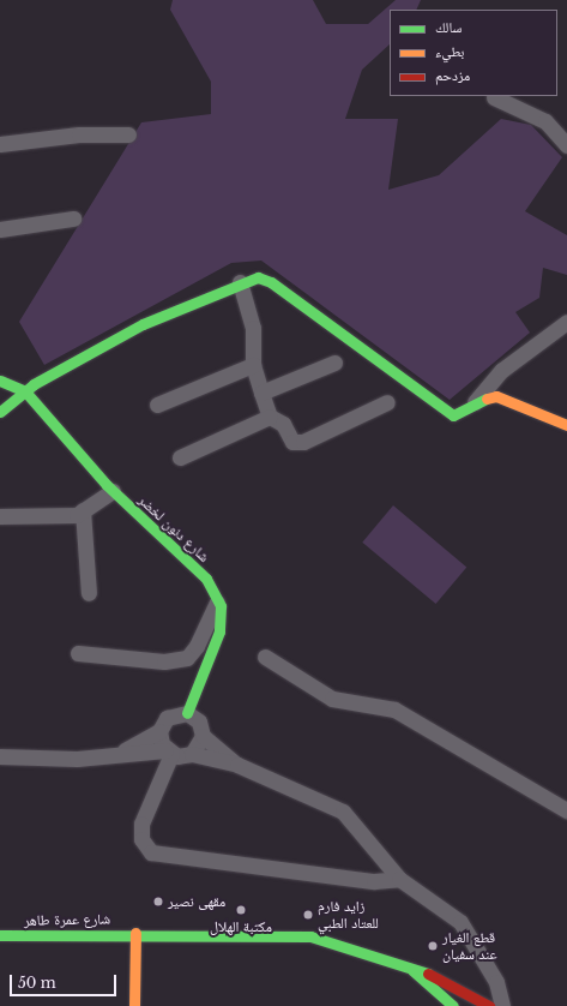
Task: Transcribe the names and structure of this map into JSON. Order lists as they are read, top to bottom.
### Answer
{
  "streets": {
    "street": ["شارع دنون لخضر", "شارع عمرة طاهر"]
  },
  "places": [
    "مقهى نصير",
    "مكتبة الهلال",
    "زايد فارم للعتاد الطبي",
    "قطع الغيار عند سفيان"
  ],
  "legend": ["سالك", "بطيء", "مزدحم"],
  "scale_bar": "50 m"
}
